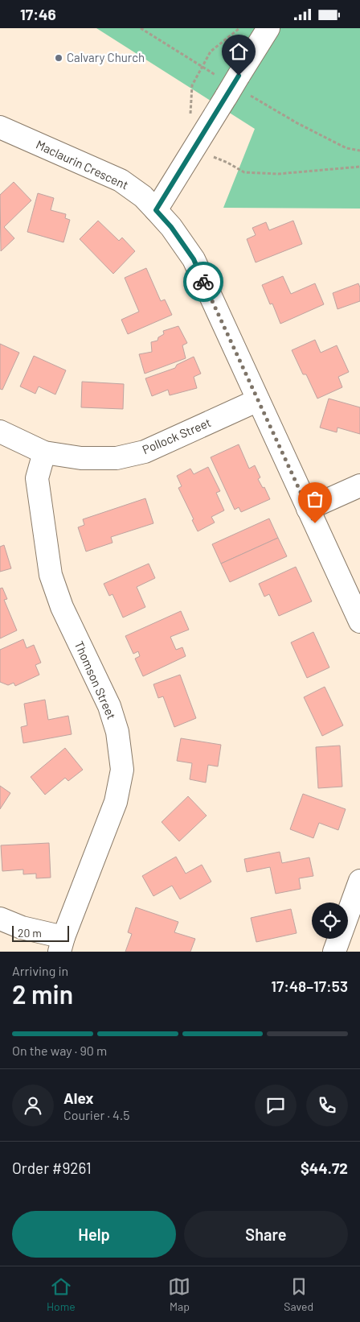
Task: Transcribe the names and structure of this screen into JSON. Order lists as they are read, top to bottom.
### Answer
{
  "streets": {
    "street": ["Maclaurin Crescent", "Pollock Street", "Thomson Street"]
  },
  "crossings": [
    ["Maclaurin Crescent", "Pollock Street"],
    ["Pollock Street", "Thomson Street"]
  ],
  "places": ["Calvary Church"],
  "scale_bar": "20 m",
  "page": {
    "status": "17:46",
    "scale": "20 m",
    "heading": ["2 min", "Arriving in", "17:48–17:53"],
    "panel": [
      "Alex",
      "Courier · 4.5",
      "Order #9261",
      "$44.72"
    ],
    "bar": "On the way · 90 m",
    "buttons": ["Help", "Share"],
    "tabs": ["Home", "Map", "Saved"]
  }
}
